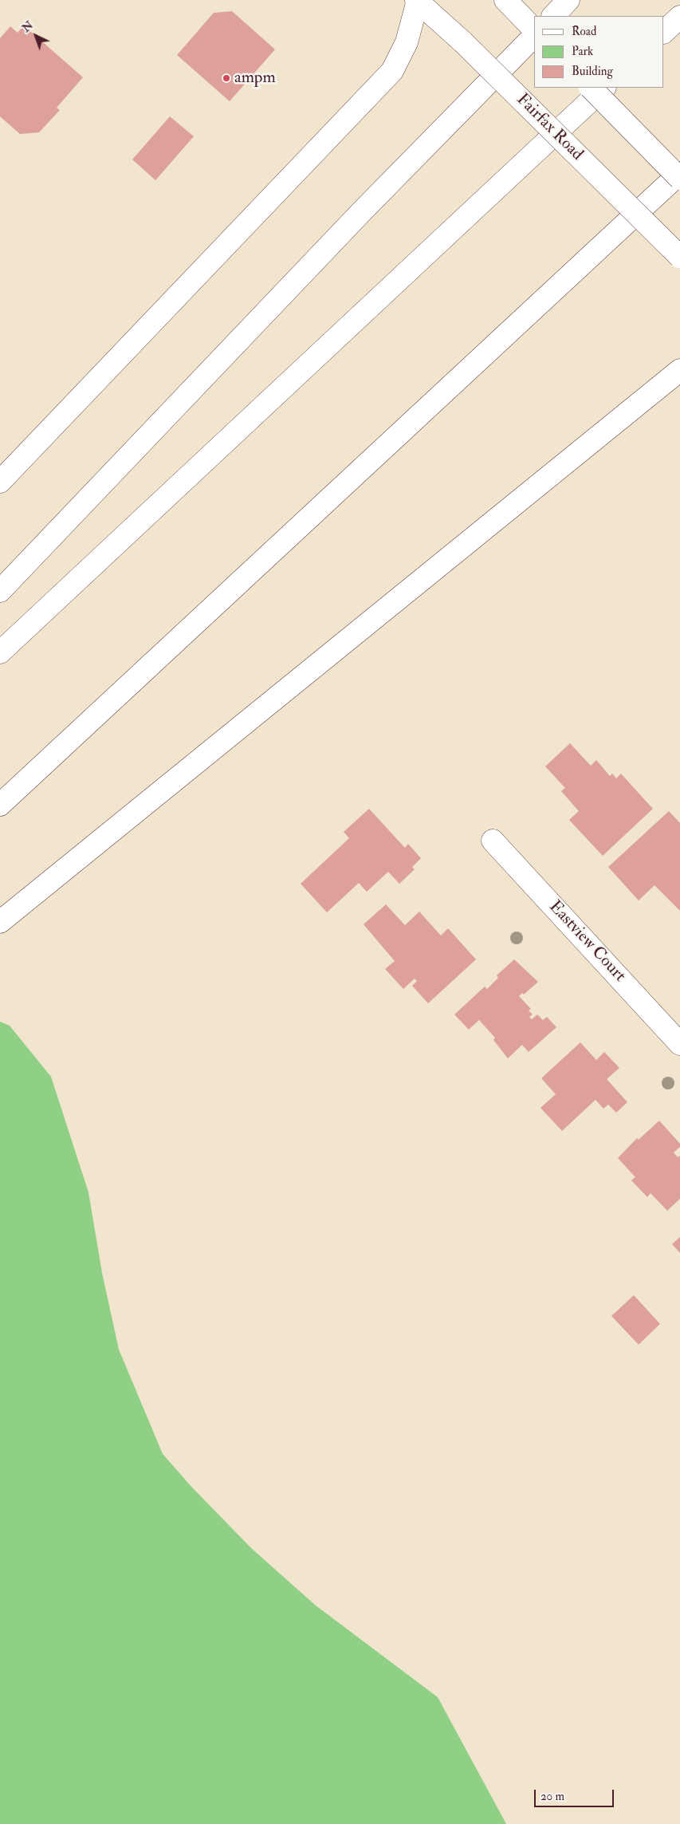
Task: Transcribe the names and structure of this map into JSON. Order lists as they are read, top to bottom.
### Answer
{
  "streets": {
    "main road": ["Fairfax Road", "Eastview Court"]
  },
  "places": ["ampm"],
  "legend": ["Road", "Park", "Building"],
  "scale_bar": "20 m",
  "north": "top left"
}
